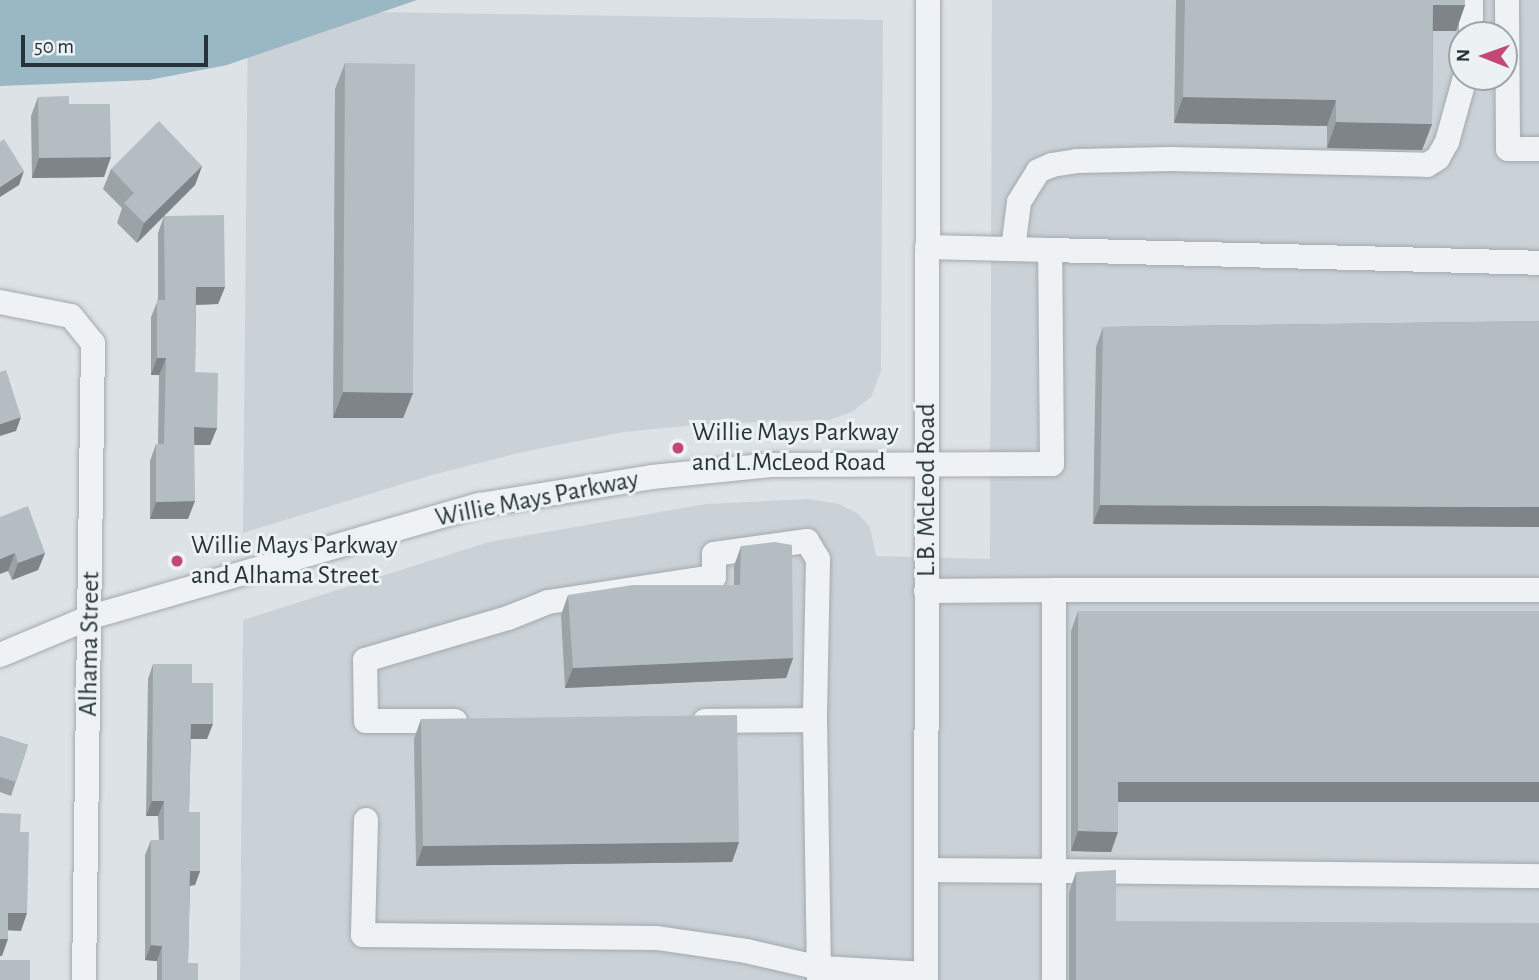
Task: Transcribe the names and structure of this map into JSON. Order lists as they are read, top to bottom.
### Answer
{
  "streets": {
    "street": ["L.B. McLeod Road", "Willie Mays Parkway", "Alhama Street"]
  },
  "crossings": [
    ["L.B. McLeod Road", "Willie Mays Parkway"],
    ["Willie Mays Parkway", "Alhama Street"]
  ],
  "places": ["Willie Mays Parkway and L.McLeod Road", "Willie Mays Parkway and Alhama Street"],
  "scale_bar": "50 m",
  "north": "left"
}
